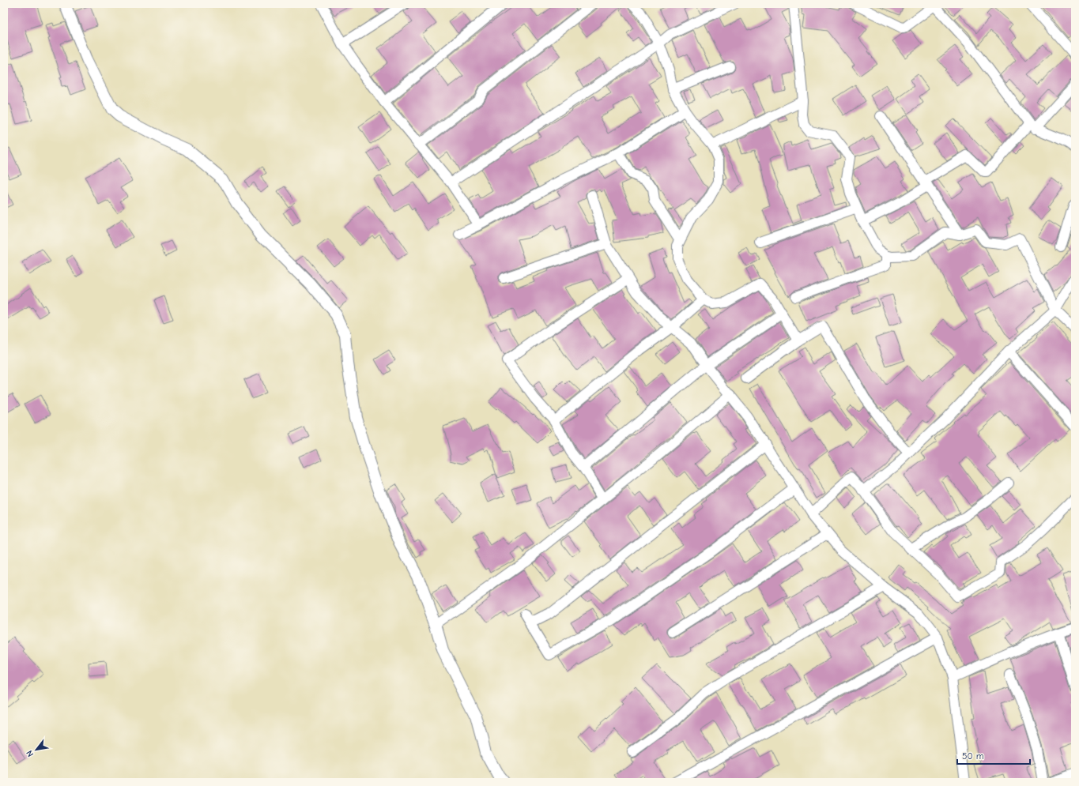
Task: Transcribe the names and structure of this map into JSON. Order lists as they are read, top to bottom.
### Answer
{
  "scale_bar": "50 m",
  "north": "bottom left"
}
